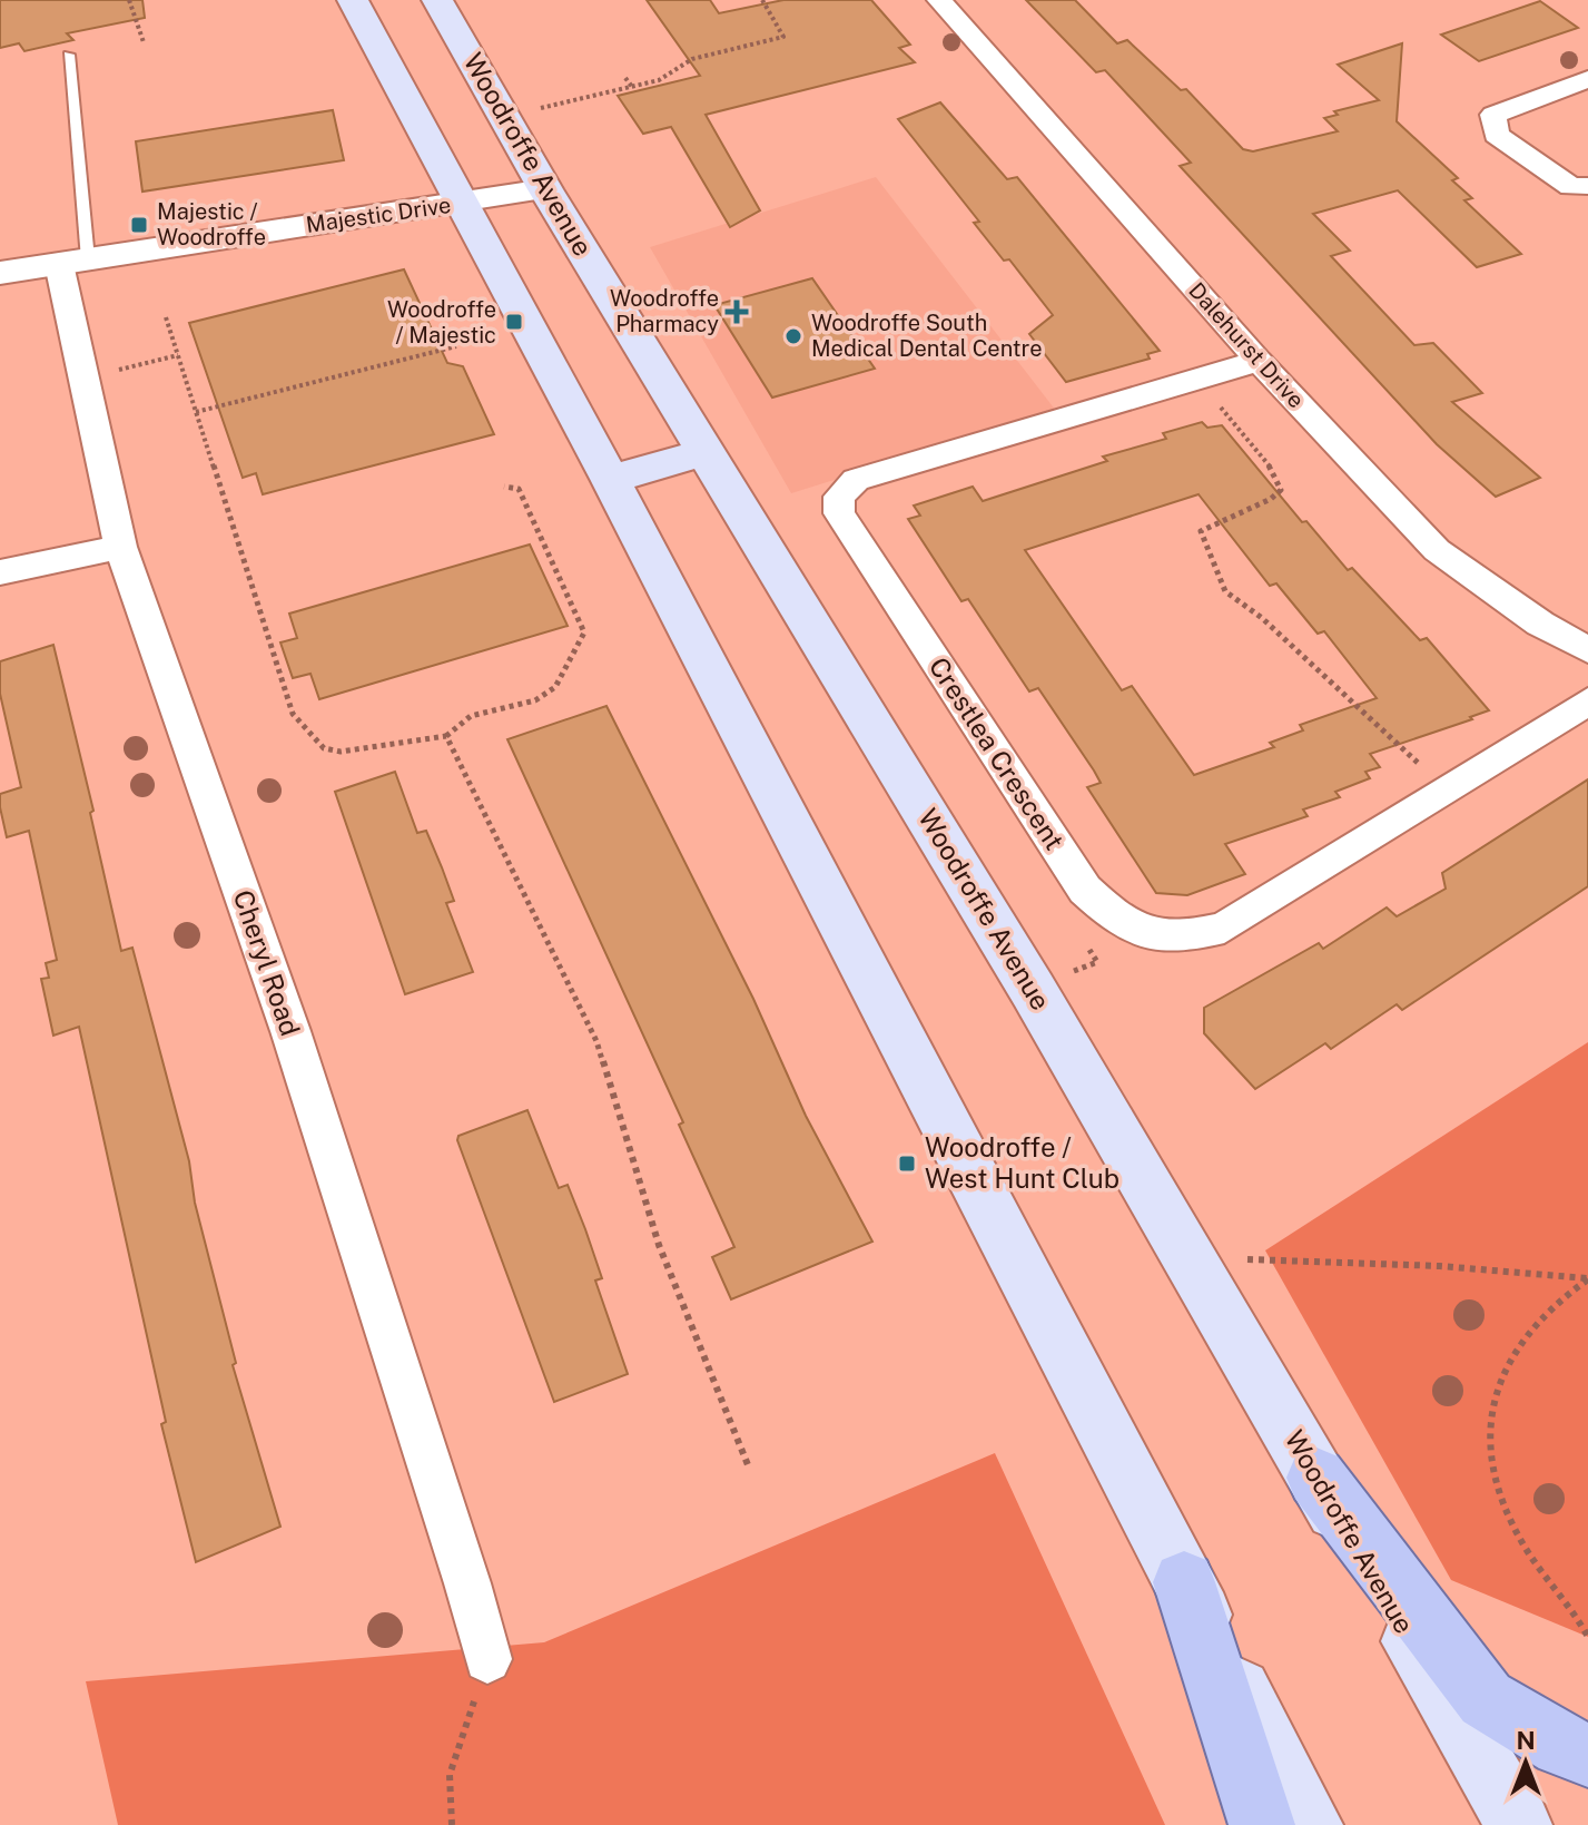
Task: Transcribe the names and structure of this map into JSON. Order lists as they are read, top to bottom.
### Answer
{
  "streets": {
    "main road": ["Woodroffe Avenue"],
    "street": [
      "Majestic Drive",
      "Dalehurst Drive",
      "Crestlea Crescent",
      "Cheryl Road"
    ]
  },
  "crossings": [
    ["Woodroffe Avenue", "Majestic Drive"],
    ["Majestic Drive", "Cheryl Road"],
    ["Dalehurst Drive", "Crestlea Crescent"]
  ],
  "places": {
    "transit": ["Majestic / Woodroffe", "Woodroffe / Majestic", "Woodroffe / West Hunt Club"],
    "health": ["Woodroffe Pharmacy"],
    "other": ["Woodroffe South Medical Dental Centre"]
  },
  "north": "top"
}
